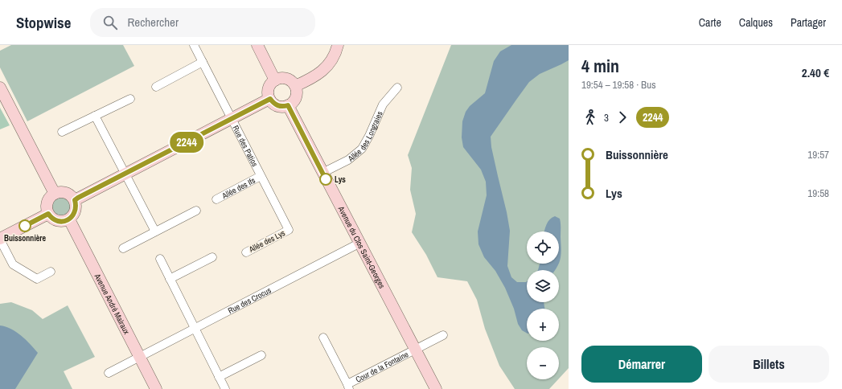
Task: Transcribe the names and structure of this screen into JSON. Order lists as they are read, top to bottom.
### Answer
{
  "streets": {
    "street": [
      "Allée des Longraies",
      "Rue des Patios",
      "Allée des Ifs",
      "Allée des Lys",
      "Avenue du Clos Saint-Georges",
      "Rue des Crocus",
      "Avenue André Malraux",
      "Cour de la Fontaine"
    ]
  },
  "crossings": [
    ["Allée des Longraies", "Avenue du Clos Saint-Georges"],
    ["Rue des Patios", "Allée des Ifs"],
    ["Rue des Patios", "Allée des Lys"],
    ["Avenue du Clos Saint-Georges", "Rue des Crocus"],
    ["Avenue du Clos Saint-Georges", "Cour de la Fontaine"],
    ["Rue des Crocus", "Avenue André Malraux"]
  ],
  "places": ["Lys", "Buissonnière"],
  "lines": ["bus line 2244"],
  "page": {
    "header": "Stopwise",
    "search": "Rechercher",
    "nav": ["Carte", "Calques", "Partager"],
    "on_map": "2244",
    "heading": ["4 min", "19:54 – 19:58 · Bus", "2.40 €"],
    "legs": ["3", "2244"],
    "list": [
      {
        "name": "Buissonnière",
        "value": "19:57"
      },
      {
        "name": "Lys",
        "value": "19:58"
      }
    ],
    "map_buttons": ["+", "−"],
    "buttons": ["Démarrer", "Billets"]
  }
}
